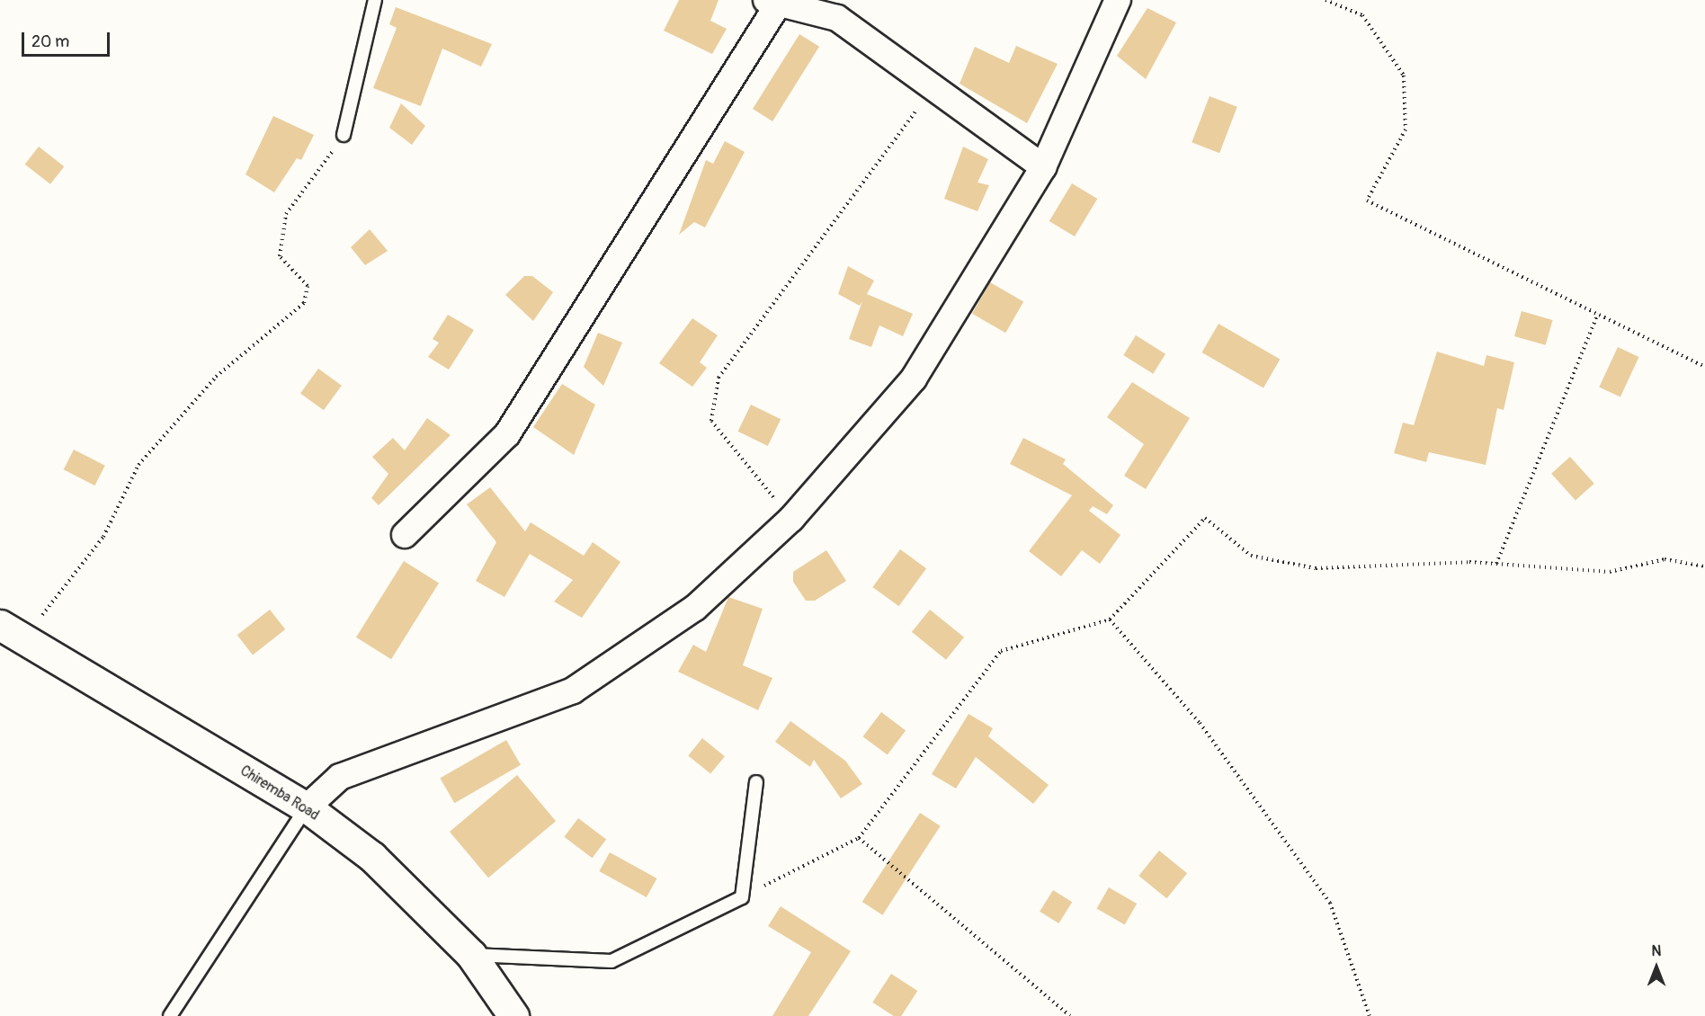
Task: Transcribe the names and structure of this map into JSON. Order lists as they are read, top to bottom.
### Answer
{
  "streets": {
    "main road": ["Chiremba Road"]
  },
  "scale_bar": "20 m",
  "north": "top"
}
